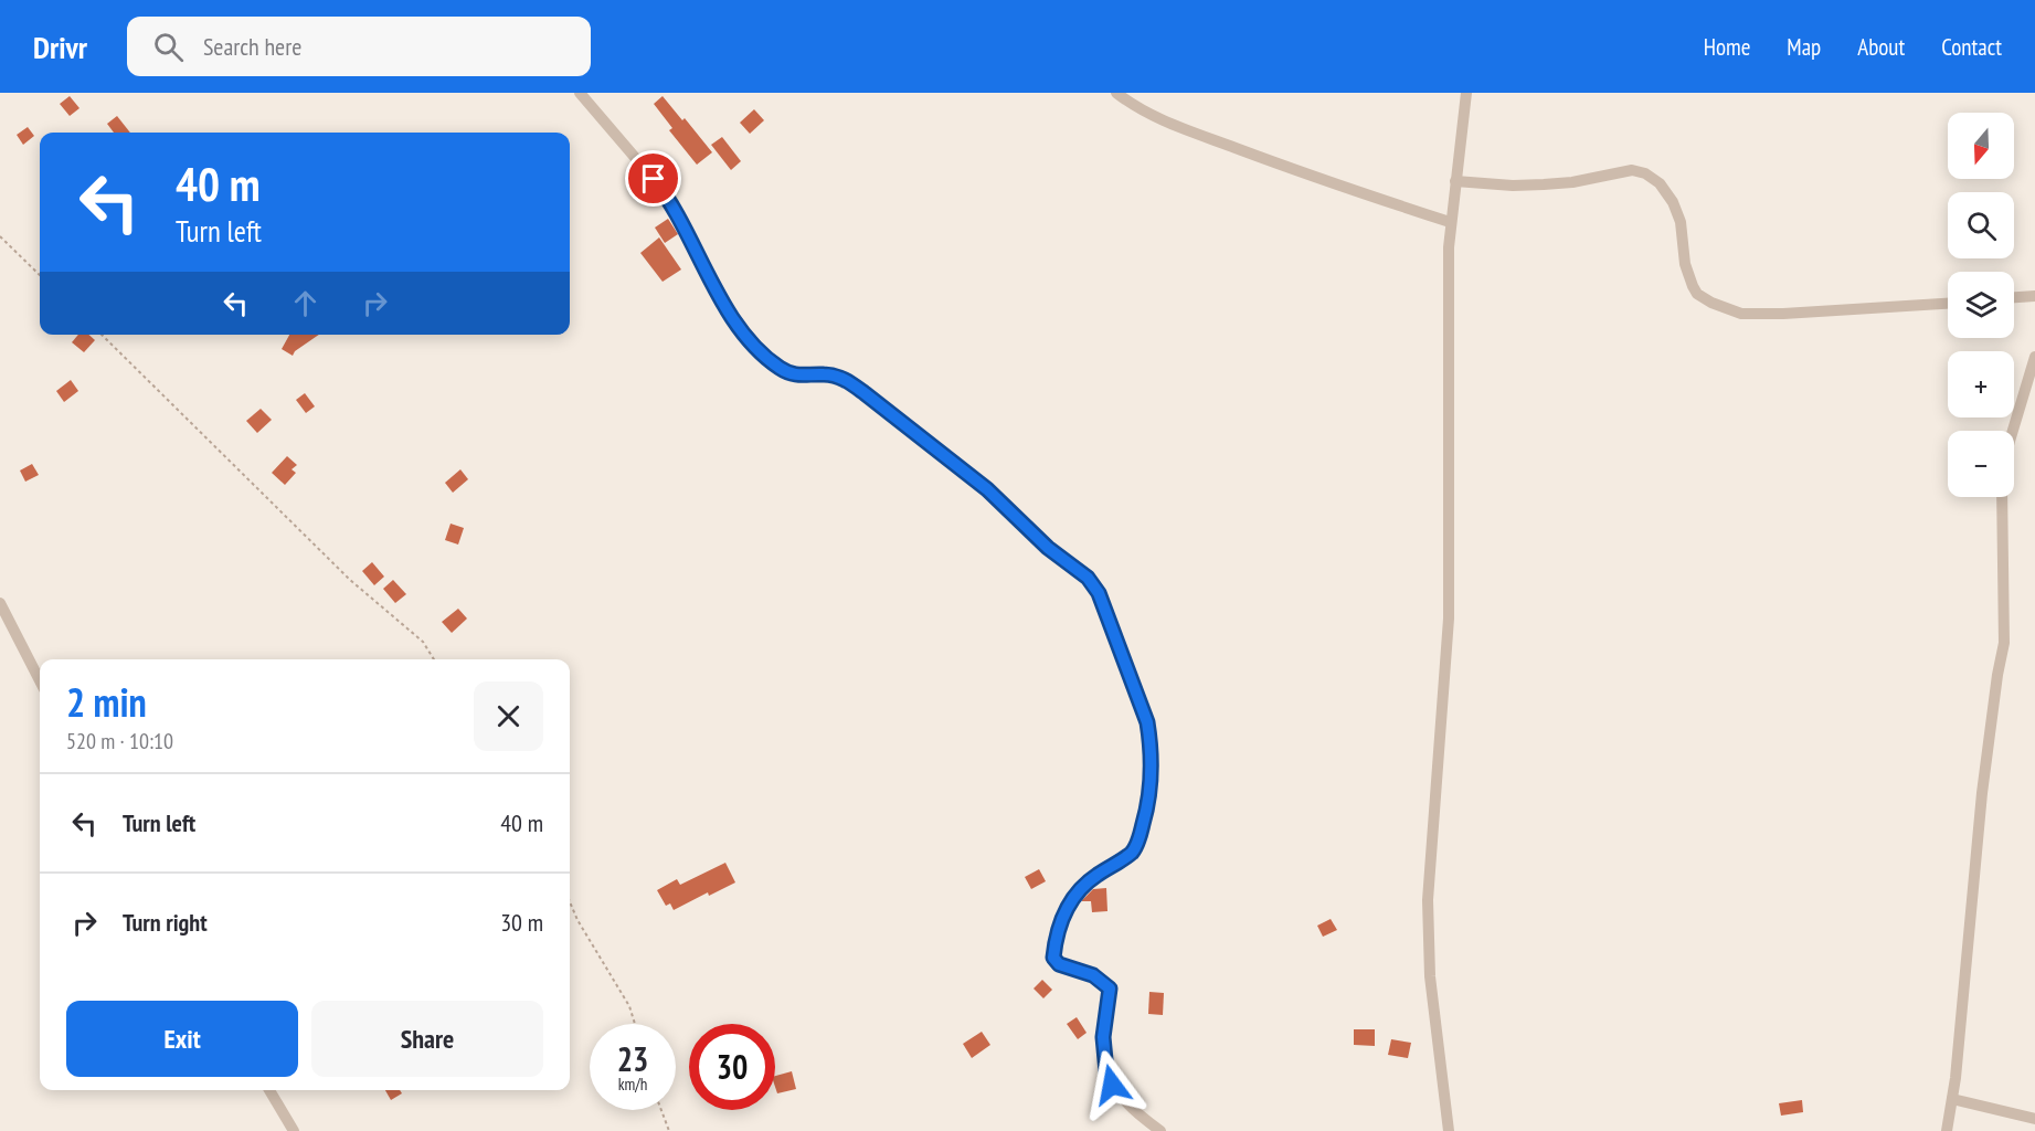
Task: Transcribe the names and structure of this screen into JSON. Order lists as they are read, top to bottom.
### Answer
{
  "north": "bottom",
  "page": {
    "header": "Drivr",
    "search": "Search here",
    "nav": [
      "Home",
      "Map",
      "About",
      "Contact"
    ],
    "map_buttons": ["+", "−"],
    "turn": ["40 m", "Turn left"],
    "heading": ["2 min", "520 m · 10:10"],
    "list": [
      {
        "name": "Turn left",
        "value": "40 m"
      },
      {
        "name": "Turn right",
        "value": "30 m"
      }
    ],
    "buttons": ["Exit", "Share"],
    "speed": "23 km/h",
    "limit": "30"
  }
}
